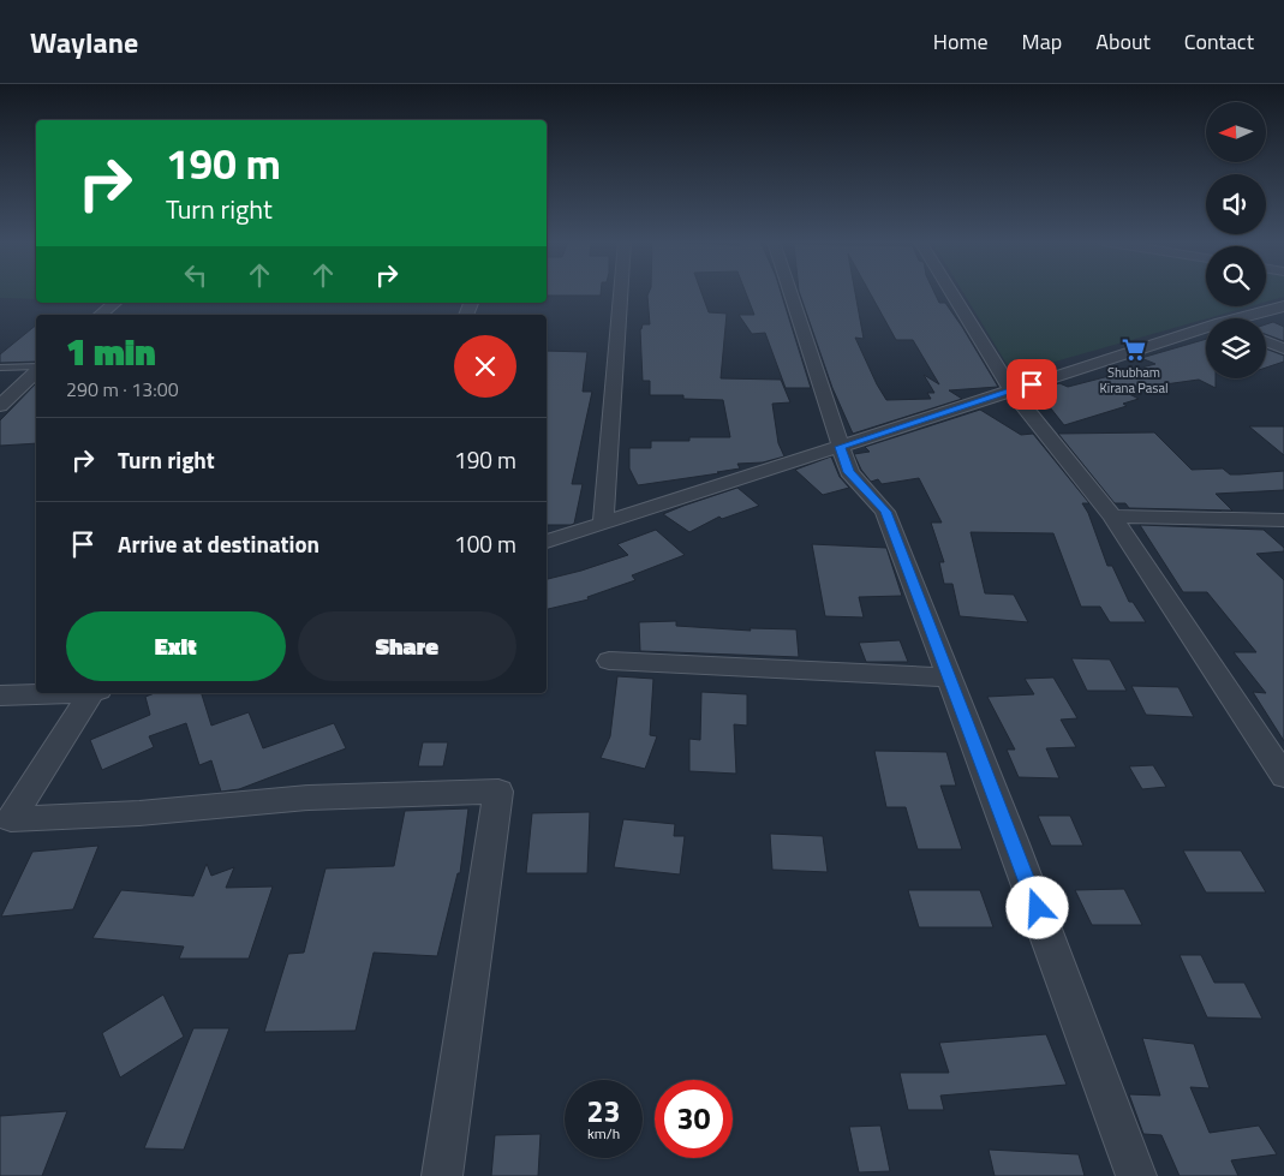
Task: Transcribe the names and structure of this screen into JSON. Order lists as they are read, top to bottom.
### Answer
{
  "places": {
    "supermarket": ["Shubham Kirana Pasal"]
  },
  "north": "left",
  "page": {
    "header": "Waylane",
    "nav": [
      "Home",
      "Map",
      "About",
      "Contact"
    ],
    "turn": ["190 m", "Turn right"],
    "heading": ["1 min", "290 m · 13:00"],
    "list": [
      {
        "name": "Turn right",
        "value": "190 m"
      },
      {
        "name": "Arrive at destination",
        "value": "100 m"
      }
    ],
    "buttons": ["Exit", "Share"],
    "speed": "23 km/h",
    "limit": "30"
  }
}
